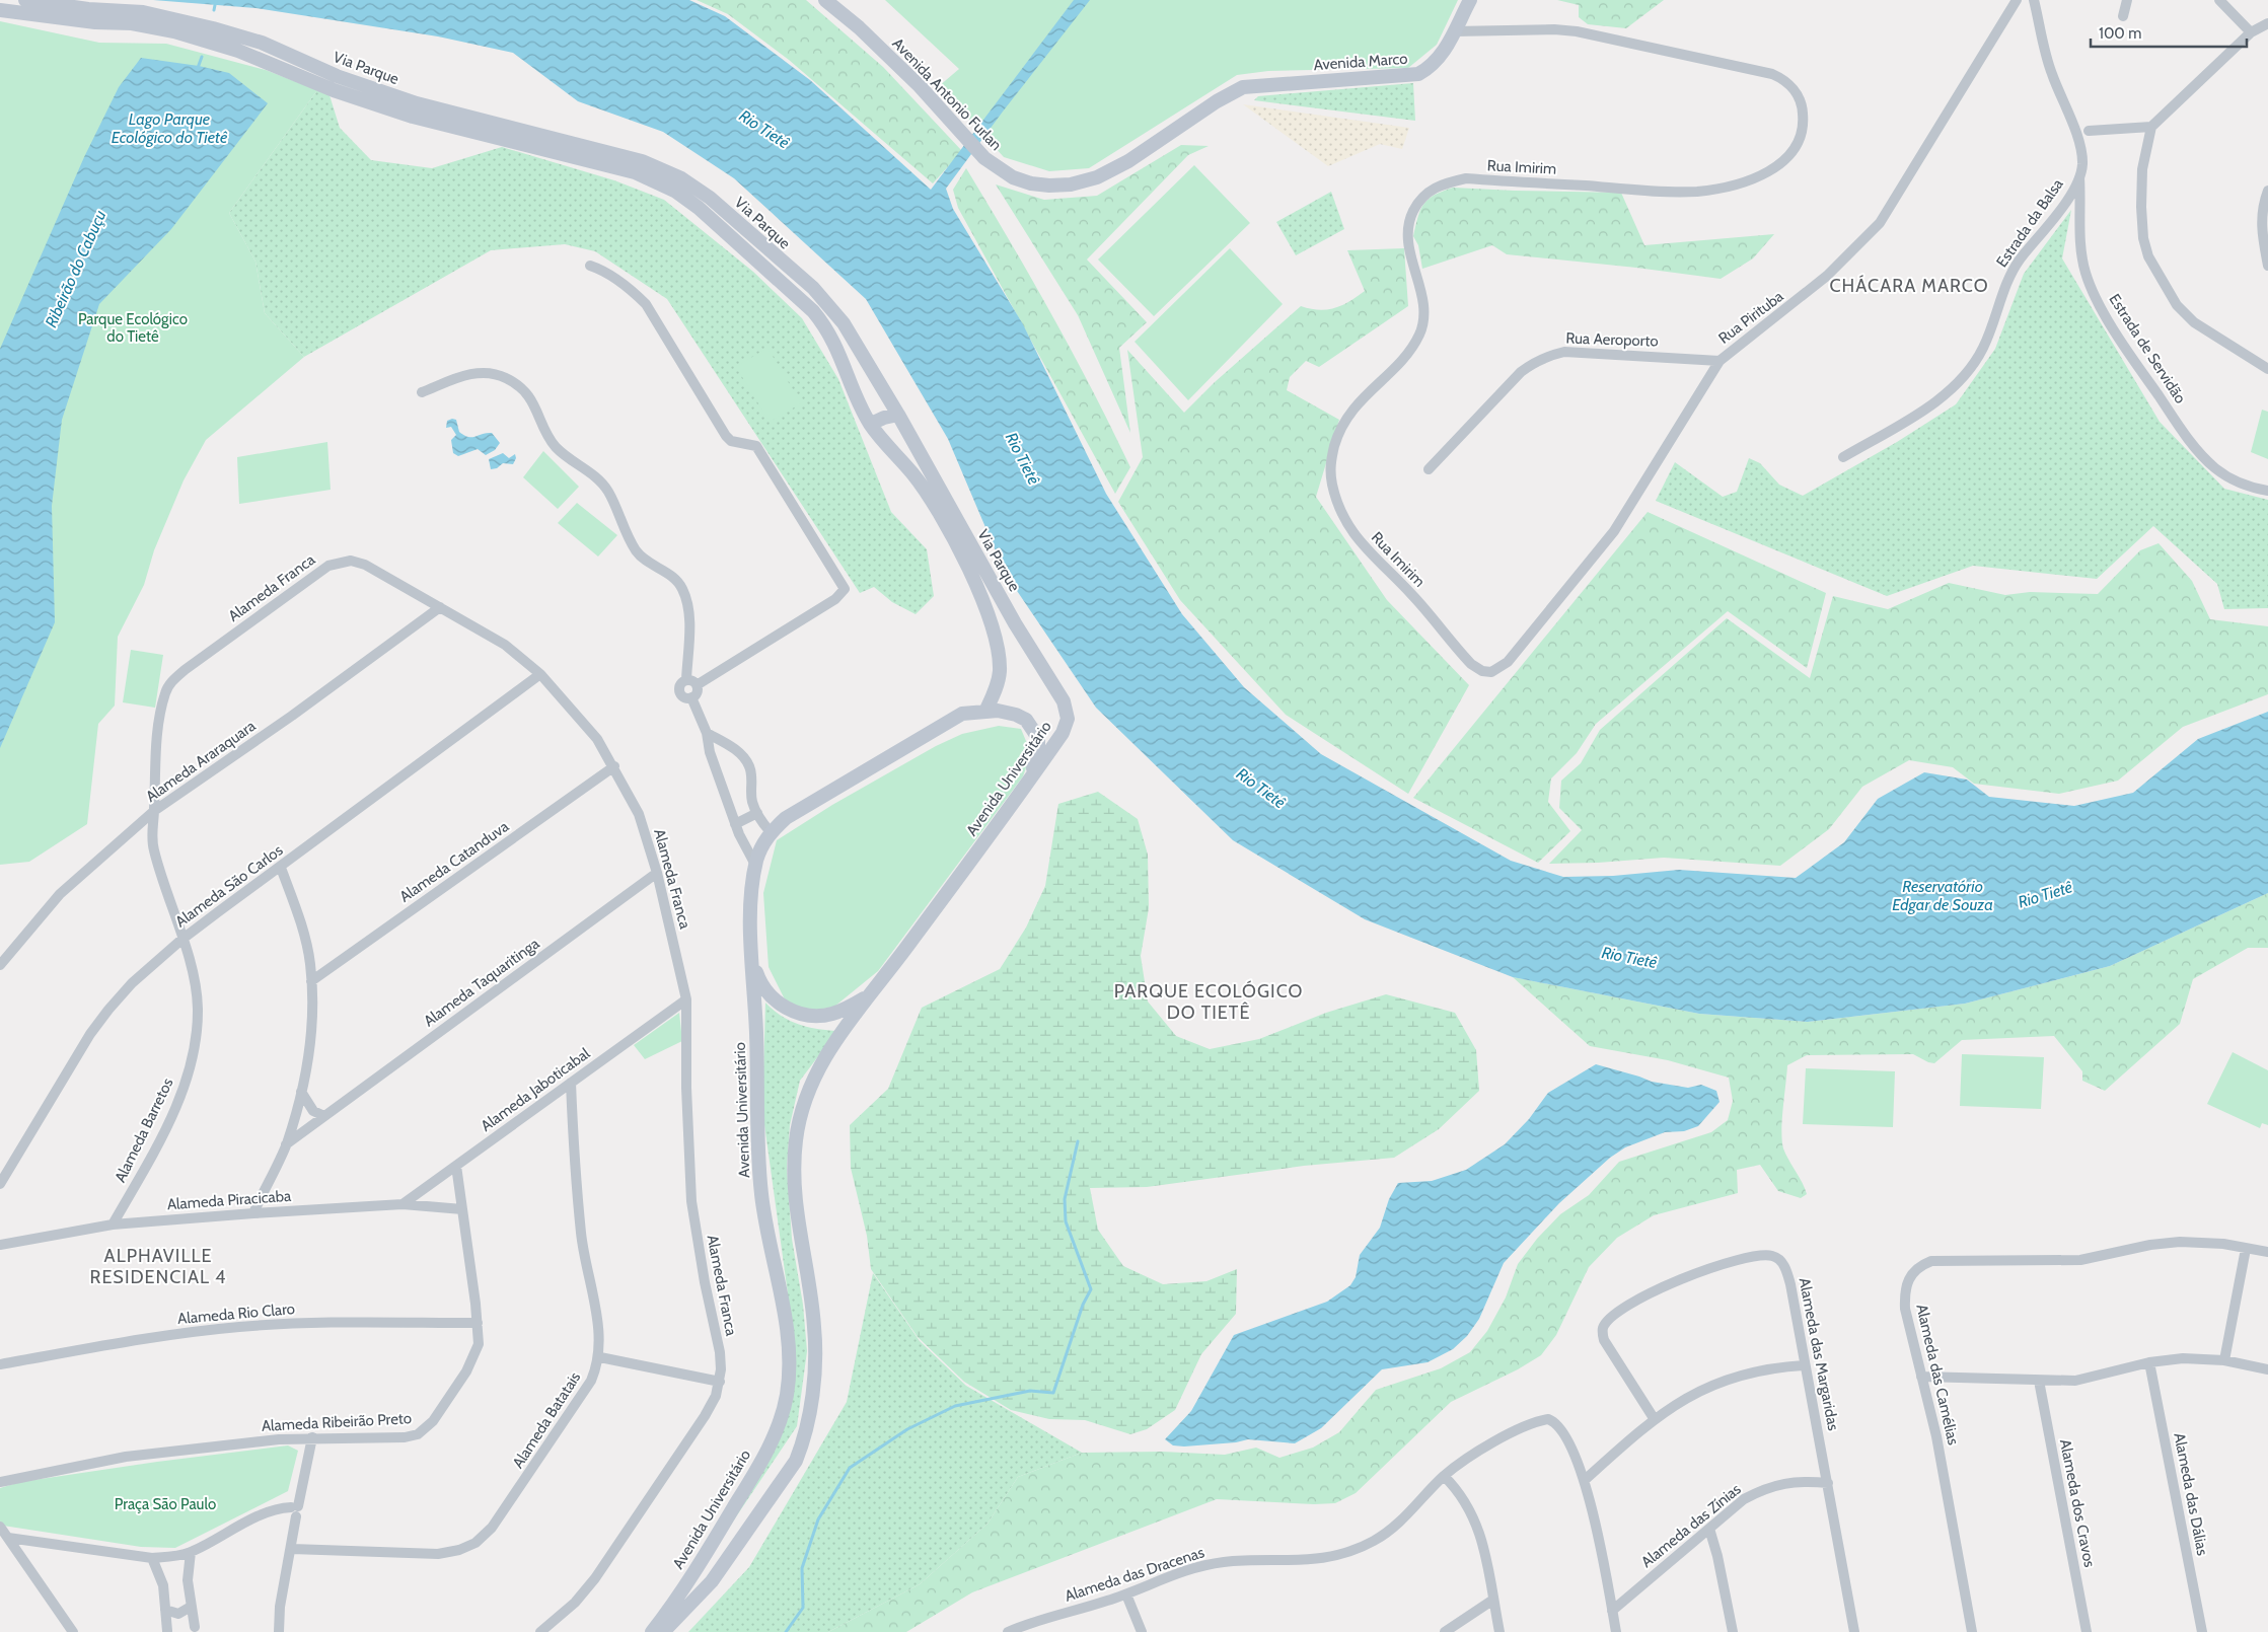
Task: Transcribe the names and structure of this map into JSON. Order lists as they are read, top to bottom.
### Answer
{
  "streets": {
    "main road": [
      "Avenida Marco",
      "Via Parque",
      "Avenida Antonio Furlan",
      "Avenida Universitário"
    ],
    "street": [
      "Rua Imirim",
      "Estrada da Balsa",
      "Rua Pirituba",
      "Rua Aeroporto",
      "Estrada de Servidão",
      "Alameda Franca",
      "Alameda Araraquara",
      "Alameda Catanduva",
      "Alameda São Carlos",
      "Alameda Taquaritinga",
      "Alameda Jaboticabal",
      "Alameda Barretos",
      "Alameda Piracicaba",
      "Alameda Rio Claro",
      "Alameda das Margaridas",
      "Alameda das Camélias",
      "Alameda Batatais",
      "Alameda Ribeirão Preto",
      "Alameda das Dálias",
      "Alameda dos Cravos",
      "Alameda das Zínias",
      "Alameda das Dracenas"
    ]
  },
  "crossings": [
    ["Avenida Marco", "Avenida Antonio Furlan"],
    ["Avenida Marco", "Rua Imirim"],
    ["Via Parque", "Avenida Universitário"],
    ["Rua Imirim", "Rua Pirituba"],
    ["Estrada da Balsa", "Estrada de Servidão"],
    ["Rua Pirituba", "Rua Aeroporto"],
    ["Alameda Franca", "Alameda Araraquara"],
    ["Alameda Franca", "Alameda Catanduva"],
    ["Alameda Franca", "Alameda São Carlos"],
    ["Alameda Franca", "Alameda Taquaritinga"],
    ["Alameda Franca", "Alameda Jaboticabal"],
    ["Alameda Franca", "Alameda Barretos"],
    ["Alameda Araraquara", "Alameda Barretos"],
    ["Alameda São Carlos", "Alameda Barretos"],
    ["Alameda Jaboticabal", "Alameda Piracicaba"],
    ["Alameda Jaboticabal", "Alameda Batatais"],
    ["Alameda Jaboticabal", "Alameda Ribeirão Preto"],
    ["Alameda Barretos", "Alameda Piracicaba"],
    ["Alameda Piracicaba", "Alameda Ribeirão Preto"],
    ["Alameda Rio Claro", "Alameda Ribeirão Preto"],
    ["Alameda das Margaridas", "Alameda das Zínias"],
    ["Alameda das Zínias", "Alameda das Dracenas"]
  ],
  "districts": ["CHÁCARA MARCO", "PARQUE ECOLÓGICO DO TIETÊ", "ALPHAVILLE RESIDENCIAL 4"],
  "water": [
    "Lago Parque Ecológico do Tietê",
    "Rio Tietê",
    "Ribeirão do Cabuçu",
    "Reservatório Edgar de Souza"
  ],
  "parks": ["Parque Ecológico do Tietê", "Praça São Paulo"],
  "scale_bar": "100 m"
}
